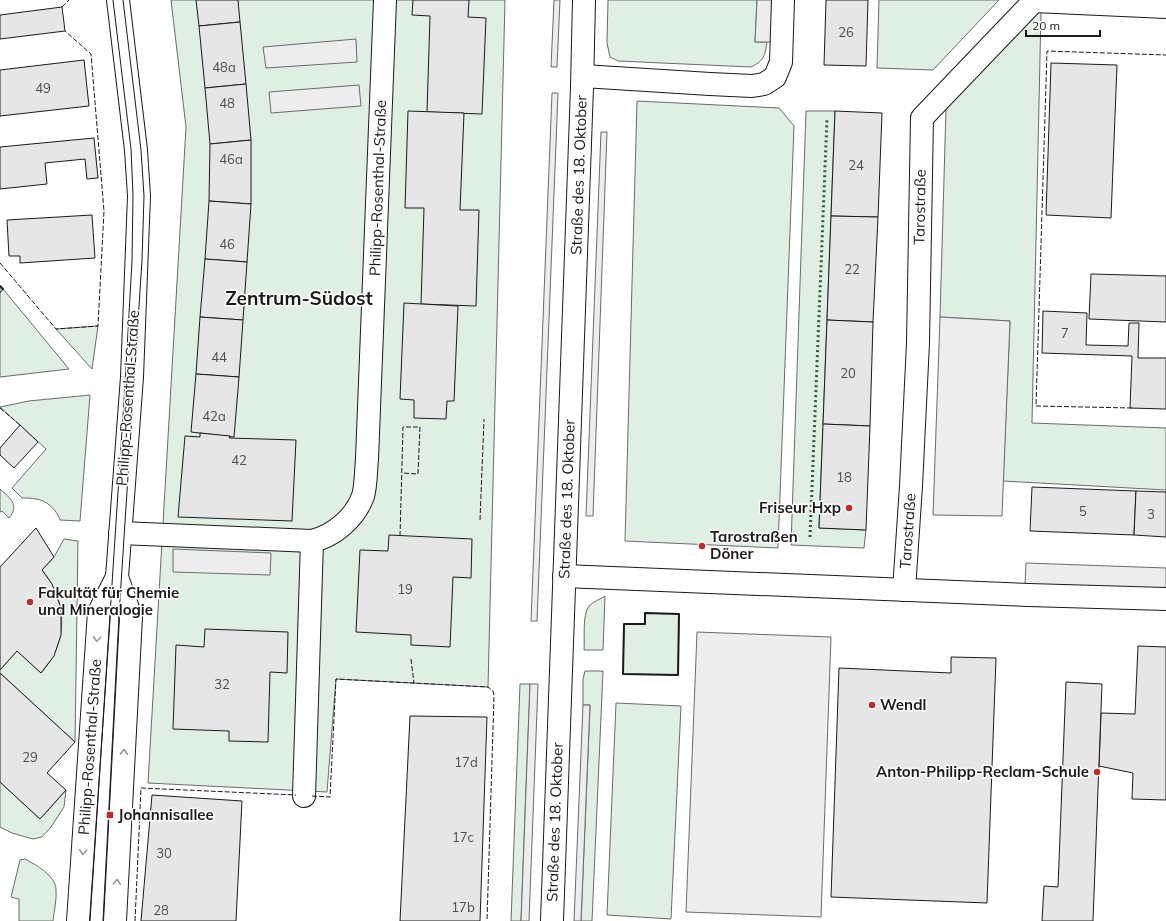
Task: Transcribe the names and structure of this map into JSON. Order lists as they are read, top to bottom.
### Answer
{
  "streets": {
    "street": ["Straße des 18. Oktober", "Philipp-Rosenthal-Straße", "Tarostraße"]
  },
  "crossings": [
    ["Straße des 18. Oktober", "Tarostraße"]
  ],
  "districts": ["Zentrum-Südost"],
  "places": {
    "other": [
      "Friseur Hxp",
      "Tarostraßen Döner",
      "Fakultät für Chemie und Mineralogie",
      "Wendl",
      "Anton-Philipp-Reclam-Schule"
    ],
    "transit": ["Johannisallee"]
  },
  "house_numbers": [
    "26",
    "48a",
    "49",
    "48",
    "46a",
    "24",
    "46",
    "22",
    "7",
    "44",
    "20",
    "42a",
    "42",
    "18",
    "5",
    "3",
    "19",
    "32",
    "29",
    "17d",
    "17c",
    "30",
    "17b",
    "28"
  ],
  "scale_bar": "20 m"
}
